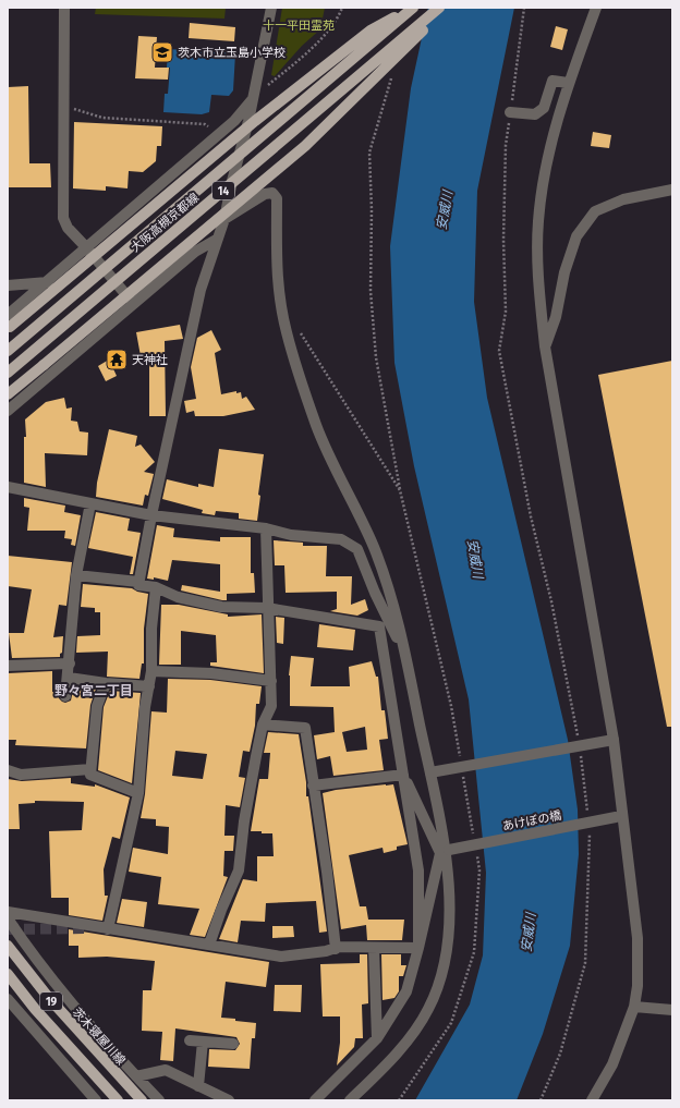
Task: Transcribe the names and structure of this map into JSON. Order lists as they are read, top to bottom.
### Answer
{
  "streets": {
    "main road": [
      "14",
      "大阪高槻京都線",
      "19",
      "茨木寝屋川線"
    ],
    "street": ["あけぼの橋"]
  },
  "crossings": [
    ["14", "大阪高槻京都線"]
  ],
  "districts": ["野々宮二丁目"],
  "water": ["安威川"],
  "parks": ["十一平田霊苑"],
  "places": {
    "school or university": ["茨木市立玉島小学校"],
    "temple": ["天神社"]
  }
}
